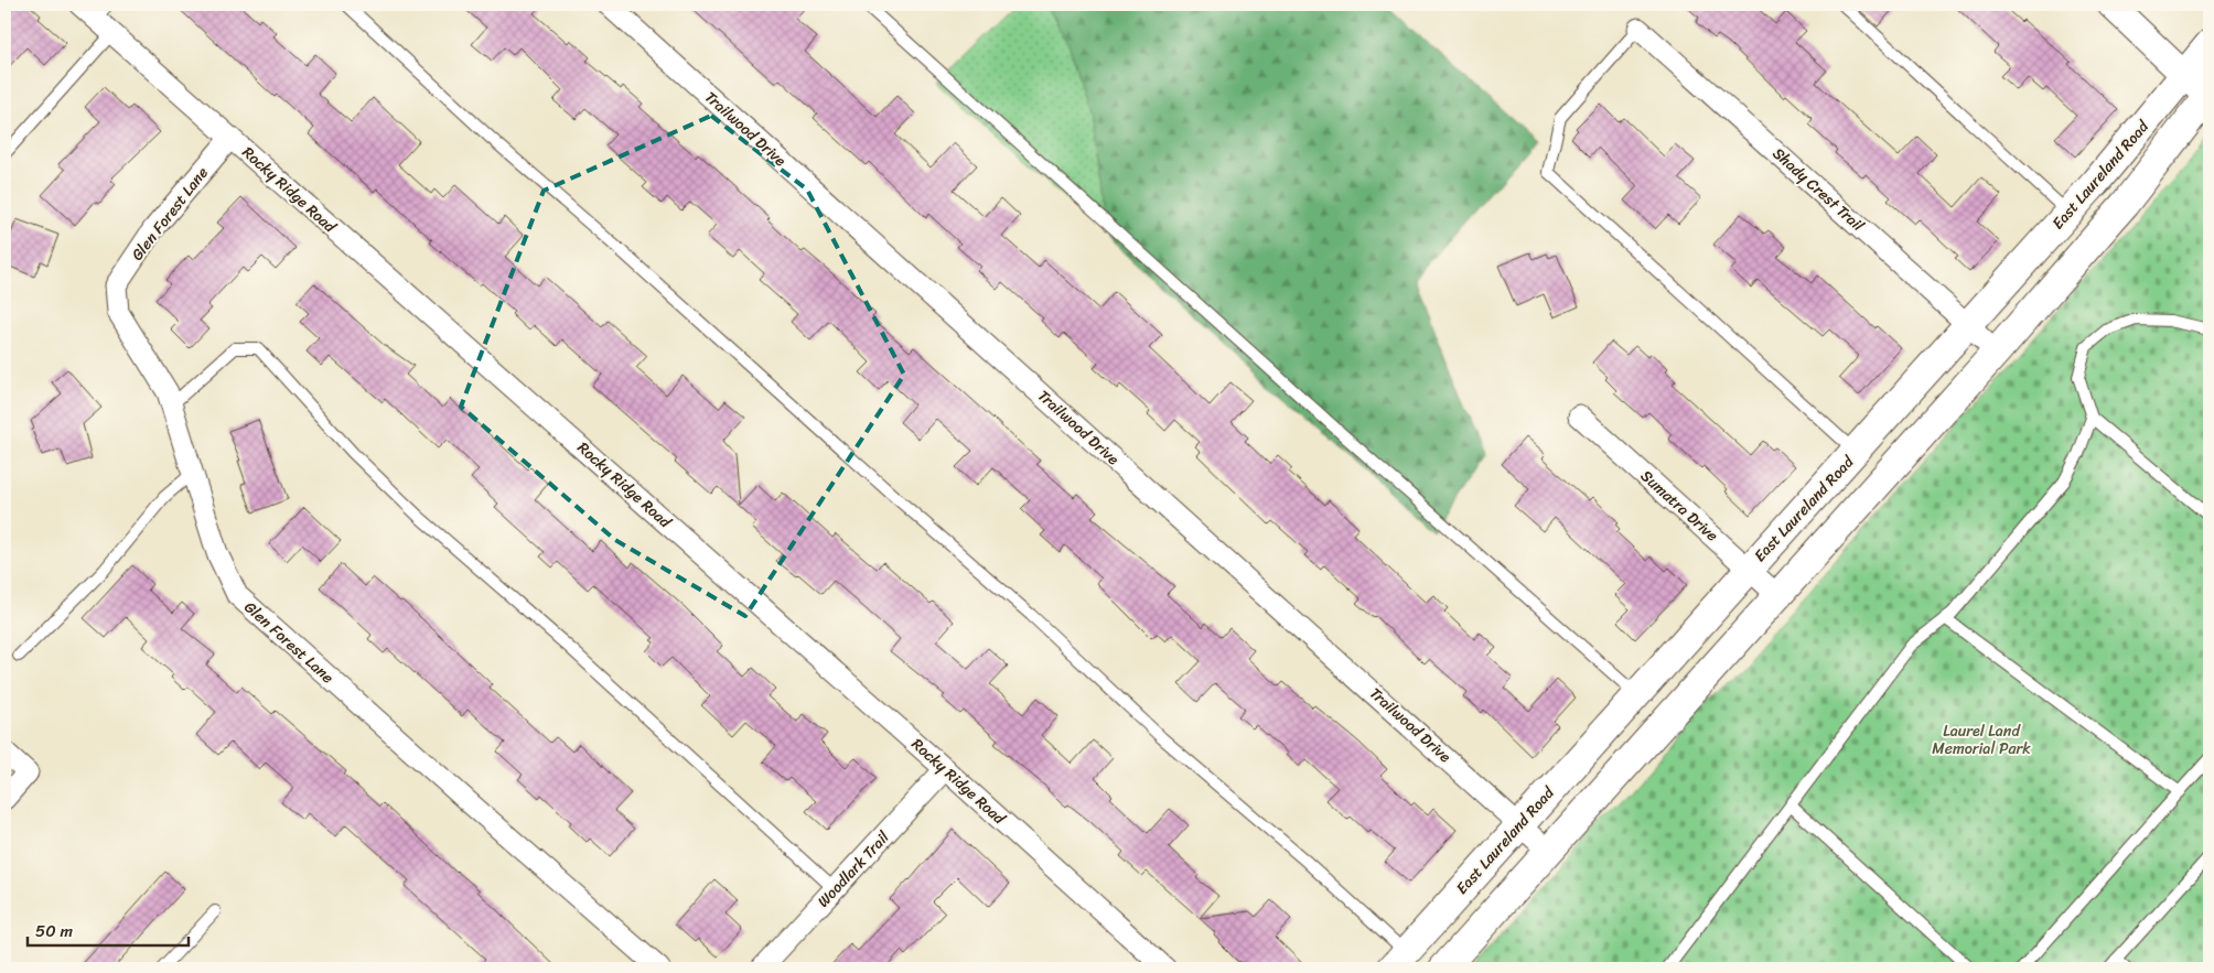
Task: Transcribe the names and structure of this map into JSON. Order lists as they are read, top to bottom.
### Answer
{
  "streets": {
    "main road": ["East Laureland Road"],
    "street": [
      "Trailwood Drive",
      "Rocky Ridge Road",
      "Shady Crest Trail",
      "Glen Forest Lane",
      "Sumatra Drive",
      "Woodlark Trail"
    ]
  },
  "crossings": [
    ["Trailwood Drive", "East Laureland Road"],
    ["East Laureland Road", "Shady Crest Trail"],
    ["East Laureland Road", "Sumatra Drive"],
    ["Rocky Ridge Road", "Glen Forest Lane"],
    ["Rocky Ridge Road", "Woodlark Trail"]
  ],
  "parks": ["Laurel Land Memorial Park"],
  "scale_bar": "50 m"
}
